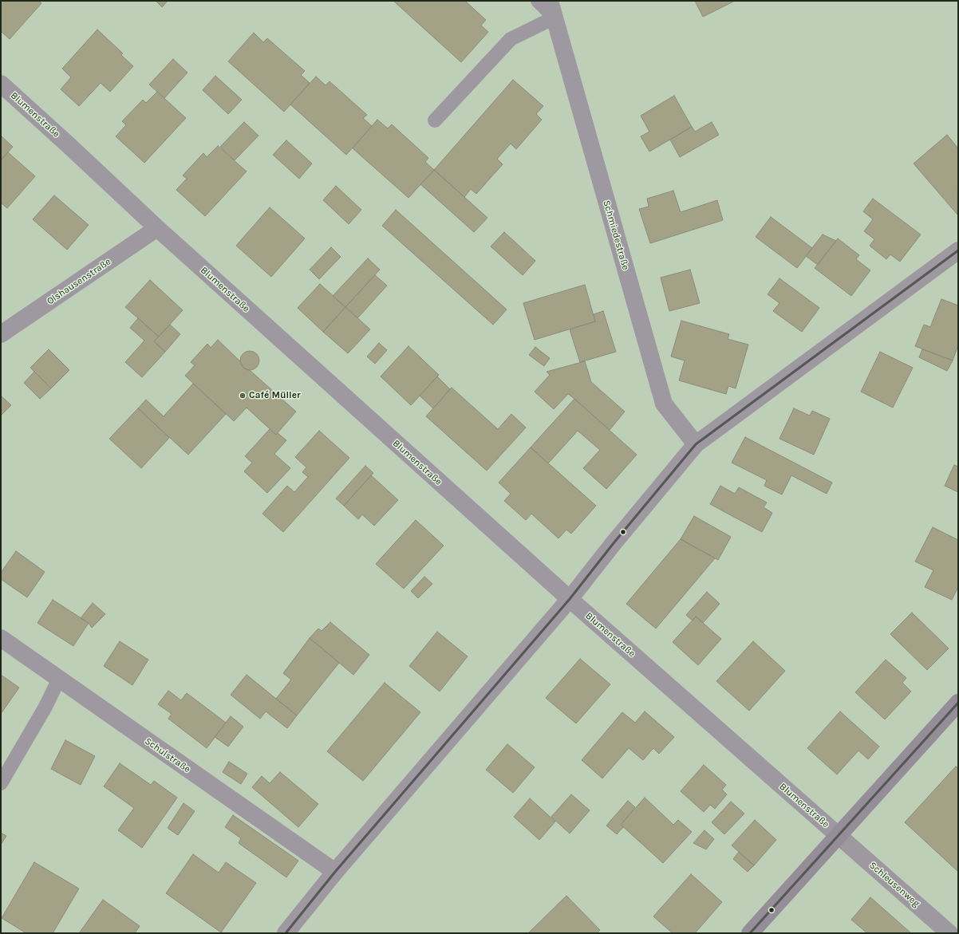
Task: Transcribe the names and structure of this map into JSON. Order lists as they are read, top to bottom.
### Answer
{
  "streets": {
    "street": [
      "Blumenstraße",
      "Schmiedestraße",
      "Olshausenstraße",
      "Schulstraße",
      "Schleusenweg"
    ]
  },
  "crossings": [
    ["Blumenstraße", "Olshausenstraße"],
    ["Blumenstraße", "Schleusenweg"]
  ],
  "places": ["Café Müller"]
}
